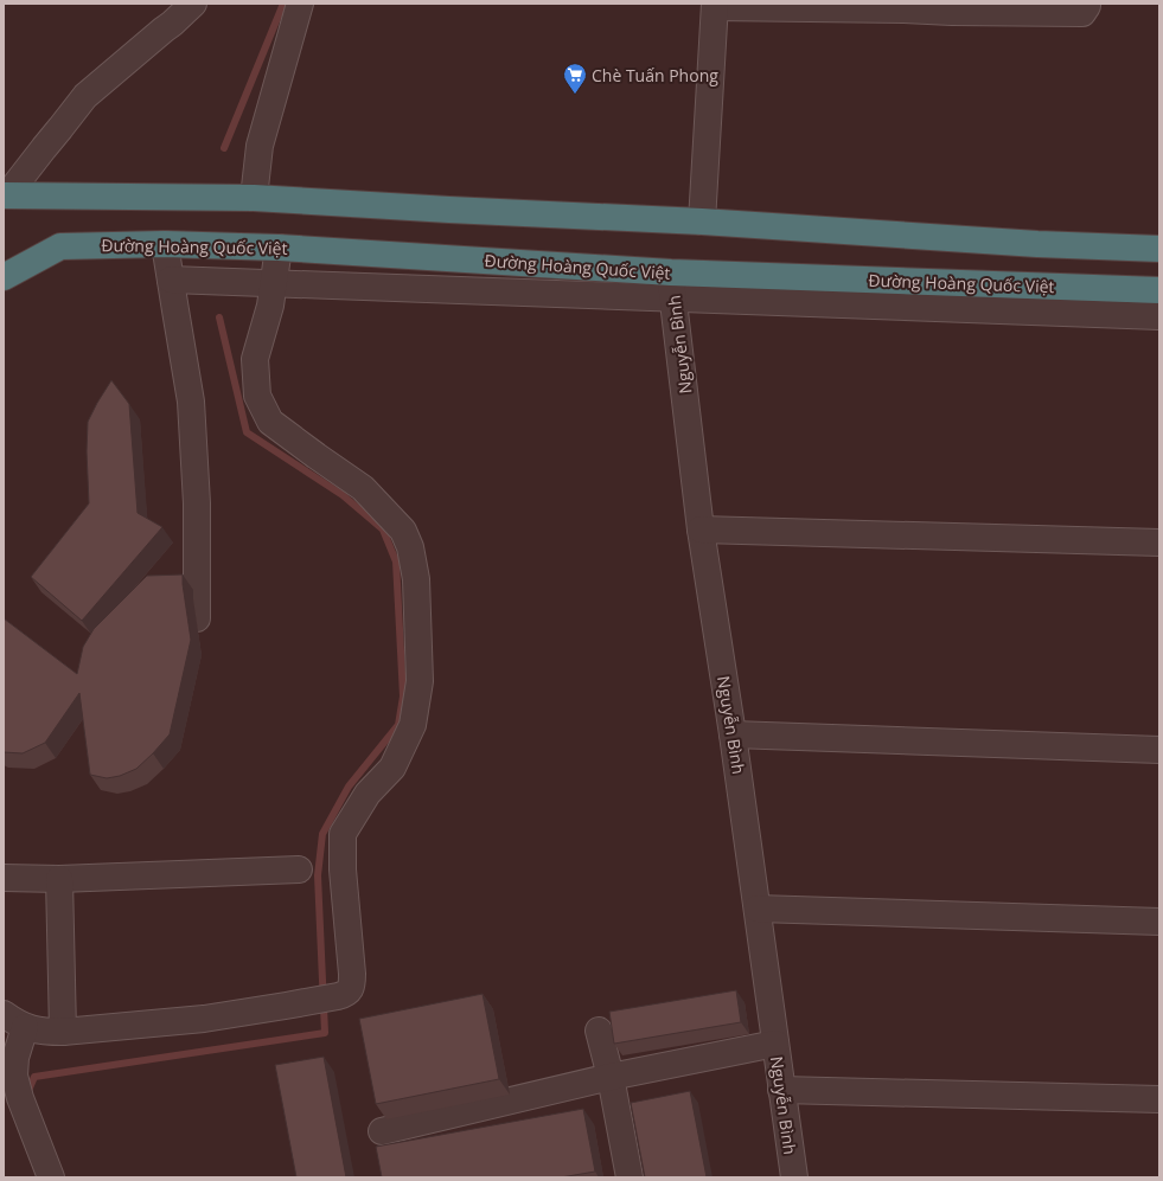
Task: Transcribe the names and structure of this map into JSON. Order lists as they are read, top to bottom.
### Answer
{
  "streets": {
    "highway": ["Đường Hoàng Quốc Việt"],
    "street": ["Nguyễn Bình"]
  },
  "crossings": [
    ["Đường Hoàng Quốc Việt", "Nguyễn Bình"]
  ],
  "places": {
    "supermarket": ["Chè Tuấn Phong"]
  }
}
